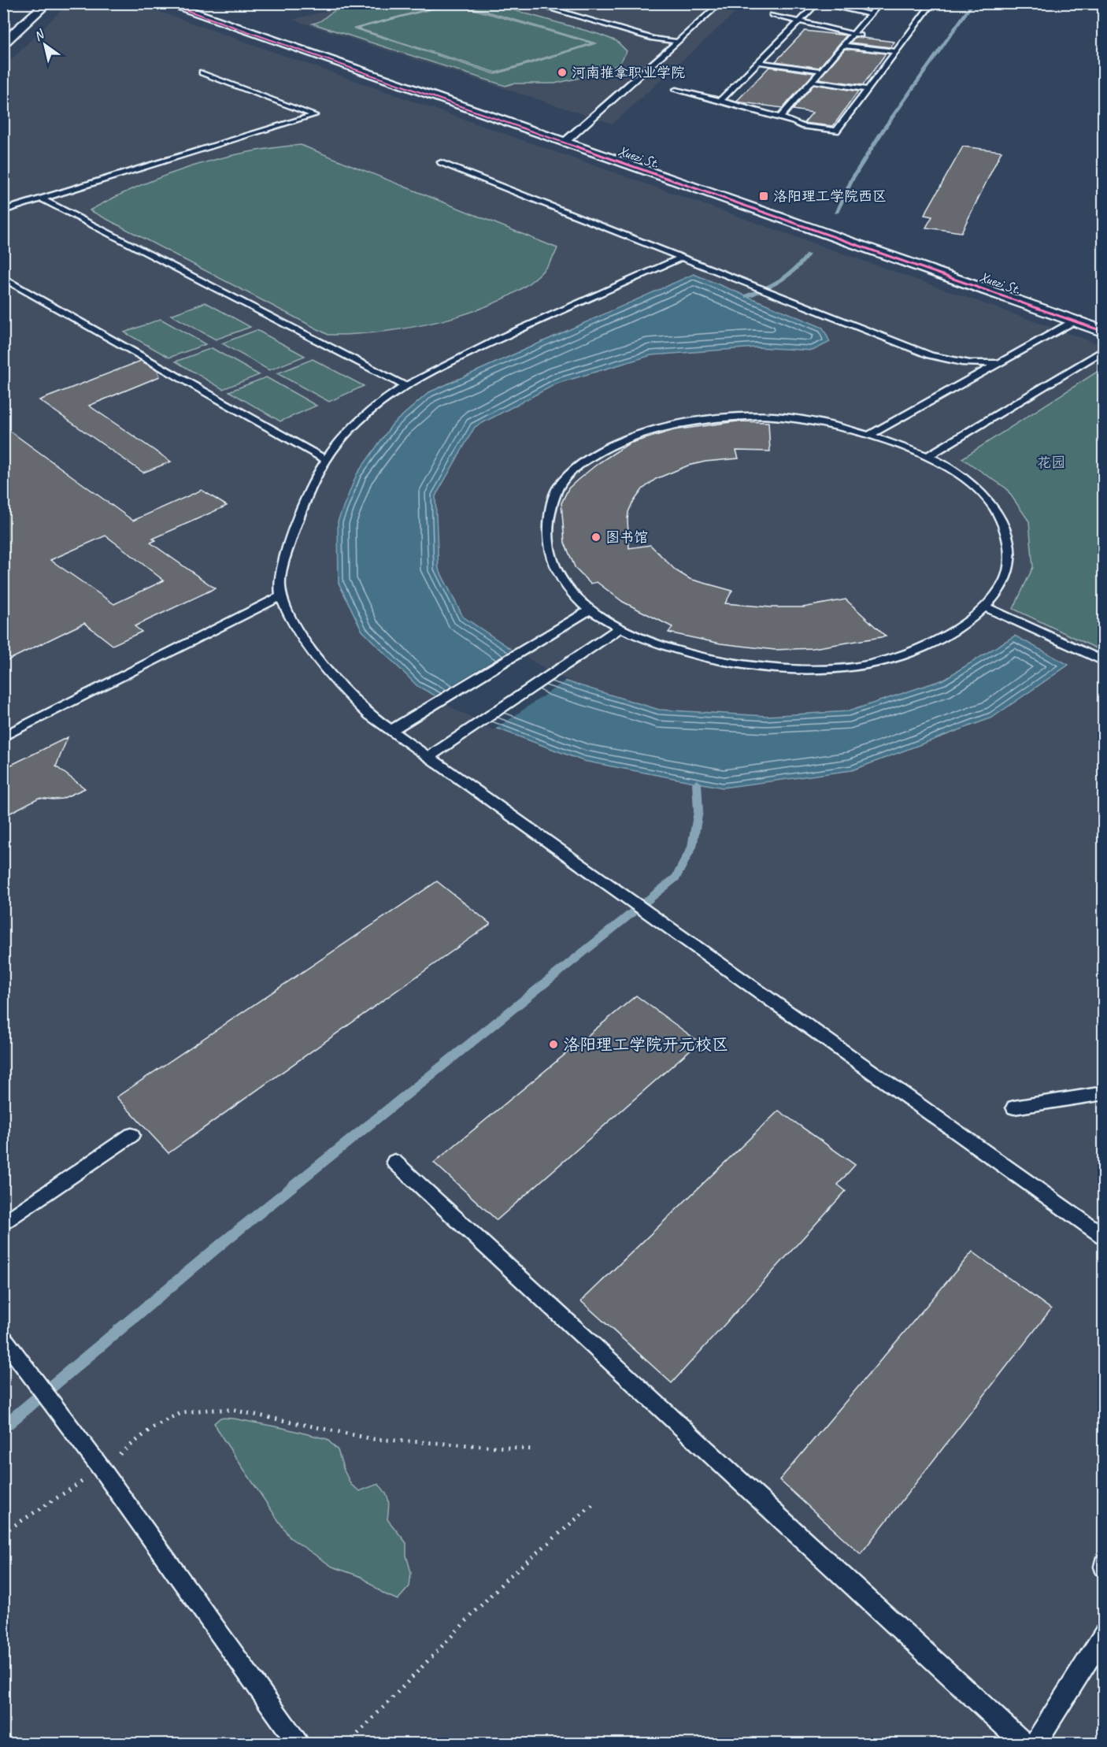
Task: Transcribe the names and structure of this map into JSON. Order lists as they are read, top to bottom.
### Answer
{
  "streets": {
    "street": ["Xuezi St."]
  },
  "parks": ["花园"],
  "places": {
    "other": ["河南推拿职业学院", "图书馆", "洛阳理工学院开元校区"],
    "transit": ["洛阳理工学院西区"]
  },
  "north": "top left"
}
